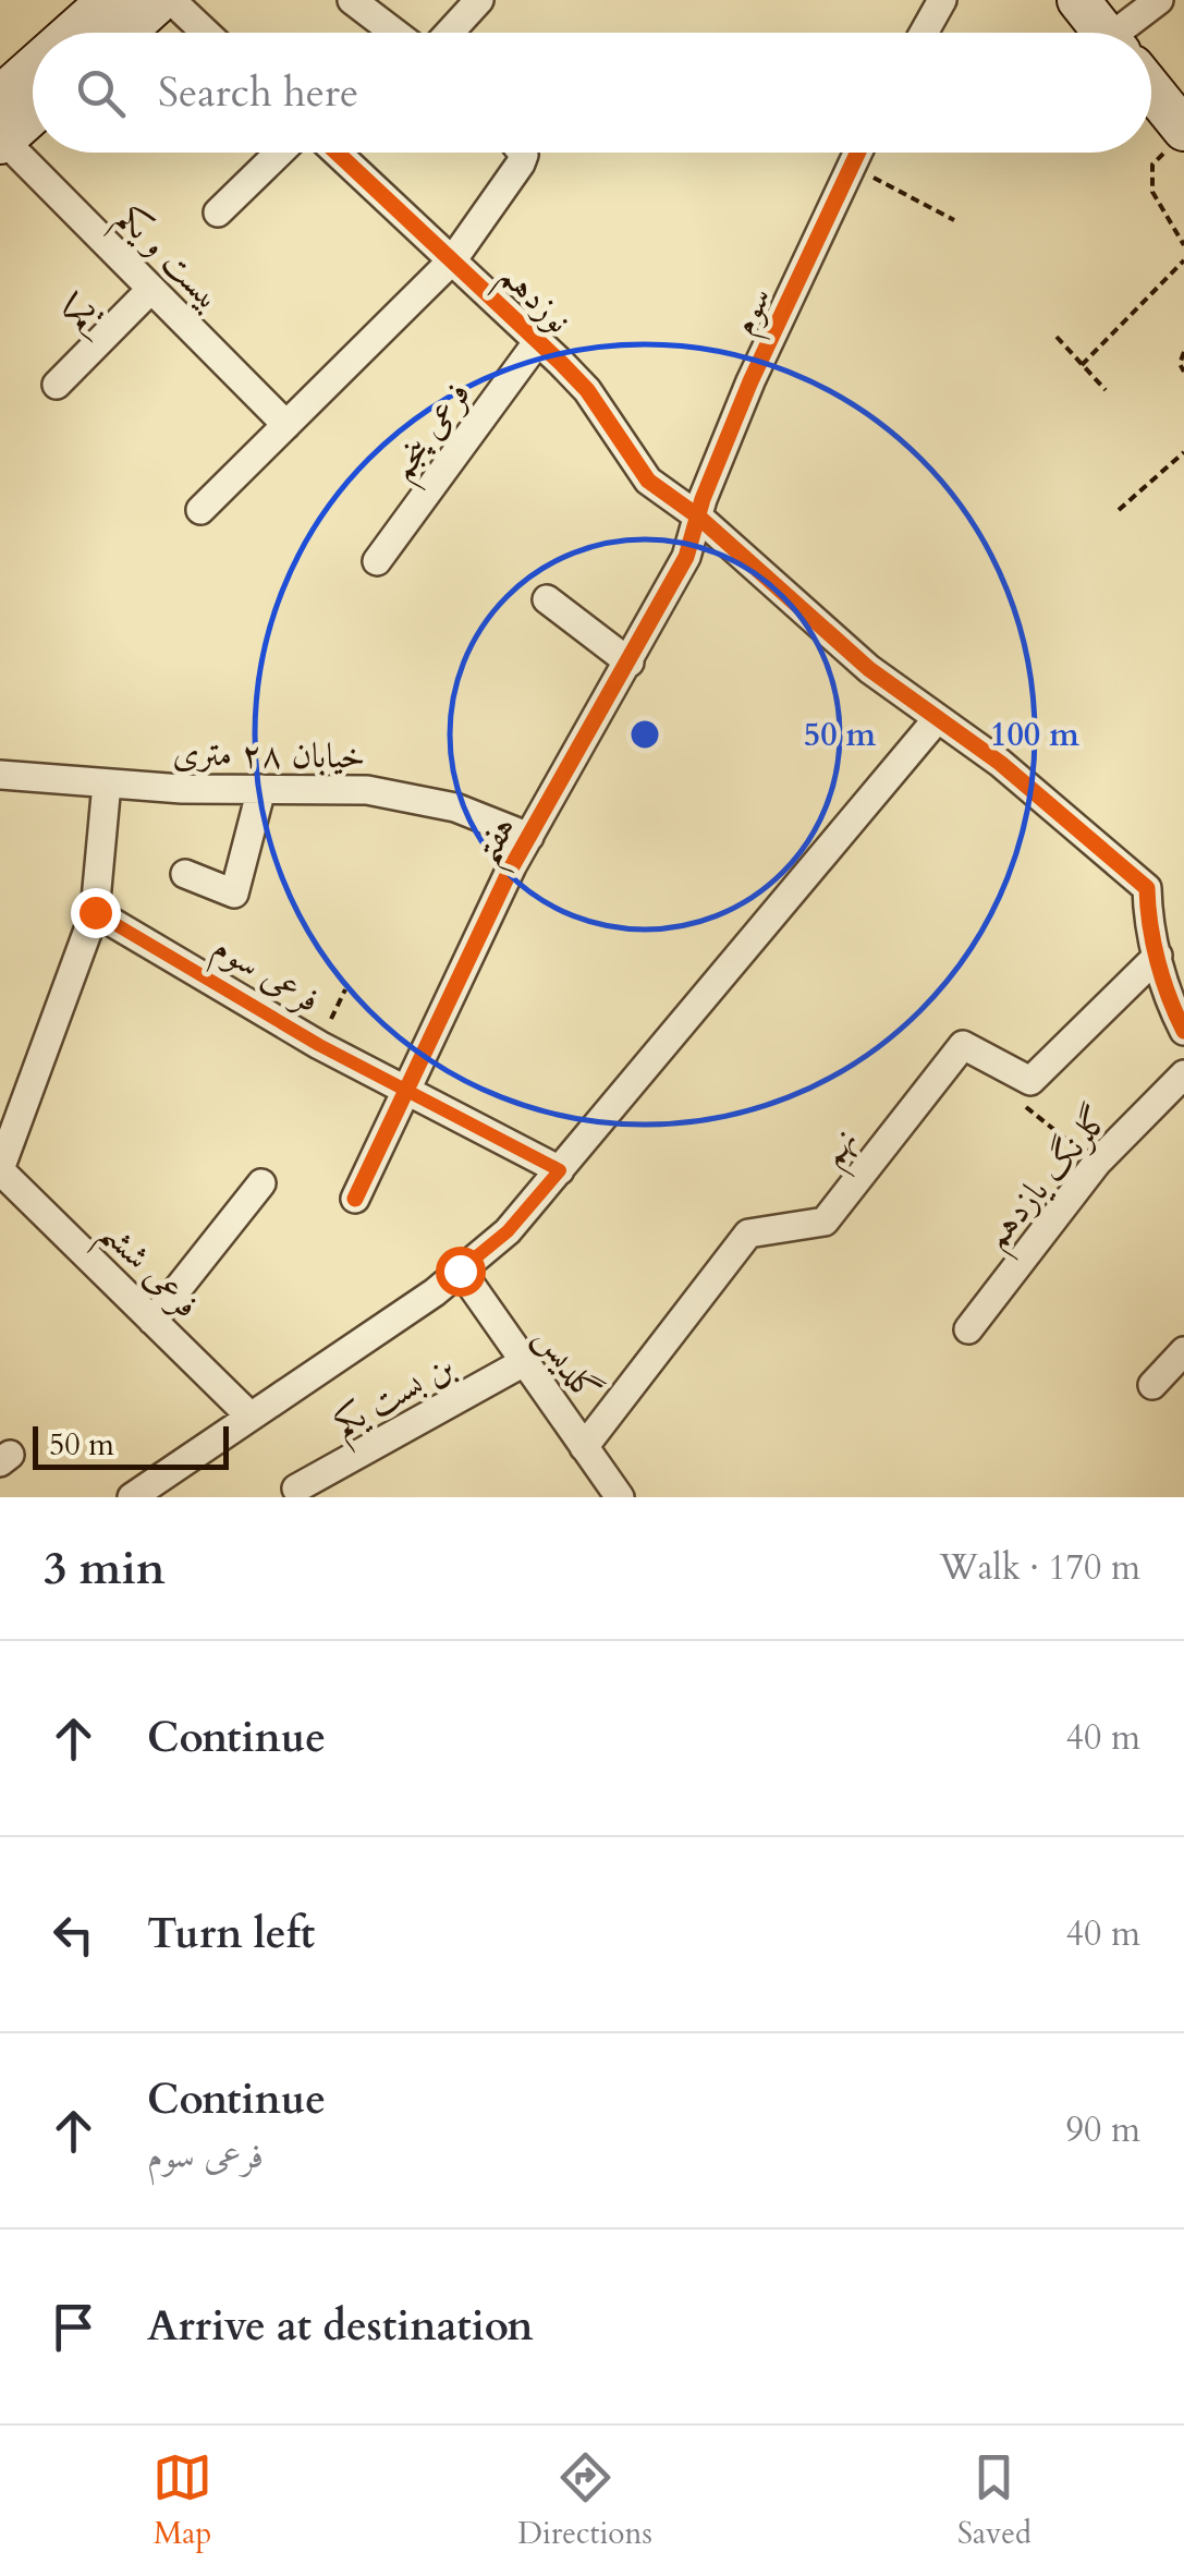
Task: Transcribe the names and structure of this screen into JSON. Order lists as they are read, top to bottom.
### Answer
{
  "streets": {
    "street": [
      "بیست و یکم",
      "نوزدهم",
      "سوم",
      "یکم",
      "فرعی پنجم",
      "خیابان ۲۸ متری",
      "هفتم",
      "فرعی سوم",
      "نهم",
      "گلرنگ یازدهم",
      "فرعی ششم",
      "گلدیس",
      "بن بست یکم"
    ]
  },
  "crossings": [
    ["بیست و یکم", "یکم"],
    ["نوزدهم", "سوم"],
    ["نوزدهم", "فرعی پنجم"],
    ["نوزدهم", "هفتم"],
    ["سوم", "هفتم"],
    ["خیابان ۲۸ متری", "هفتم"],
    ["هفتم", "فرعی سوم"],
    ["نهم", "گلدیس"],
    ["گلدیس", "بن بست یکم"]
  ],
  "scale_bar": "50 m",
  "page": {
    "search": "Search here",
    "scale": "50 m",
    "heading": ["3 min", "Walk · 170 m"],
    "list": [
      ["Continue", "40 m"],
      ["Turn left", "40 m"],
      ["Continue", "فرعی سوم", "90 m"],
      "Arrive at destination"
    ],
    "nav": ["Map", "Directions", "Saved"]
  },
  "rings": ["50 m", "100 m"]
}
